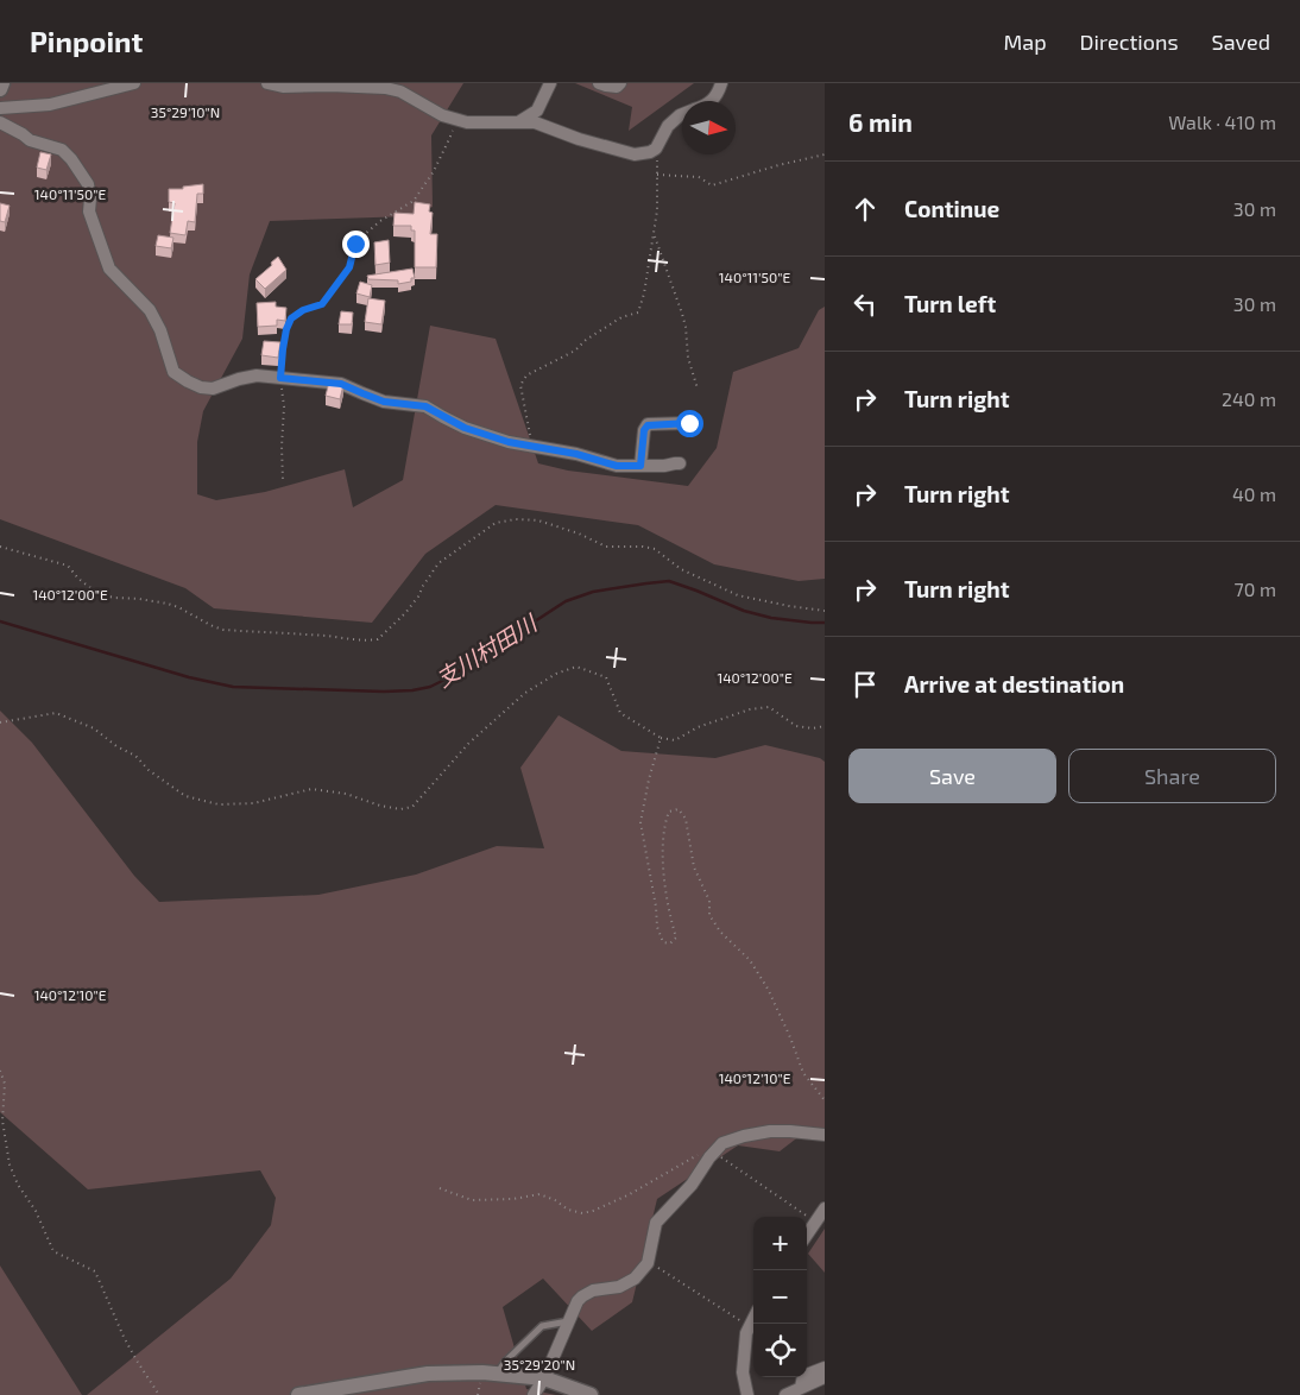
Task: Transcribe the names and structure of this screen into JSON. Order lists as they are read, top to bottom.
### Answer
{
  "water": ["支川村田川"],
  "north": "right",
  "page": {
    "header": "Pinpoint",
    "nav": ["Map", "Directions", "Saved"],
    "heading": ["6 min", "Walk · 410 m"],
    "list": [
      ["Continue", "30 m"],
      ["Turn left", "30 m"],
      ["Turn right", "240 m"],
      ["Turn right", "40 m"],
      ["Turn right", "70 m"],
      "Arrive at destination"
    ],
    "buttons": ["Save", "Share"],
    "map_buttons": ["+", "−"]
  },
  "coordinates": [
    "35°29'10\"N",
    "140°11'50\"E",
    "140°12'00\"E",
    "140°12'10\"E",
    "35°29'20\"N"
  ]
}
